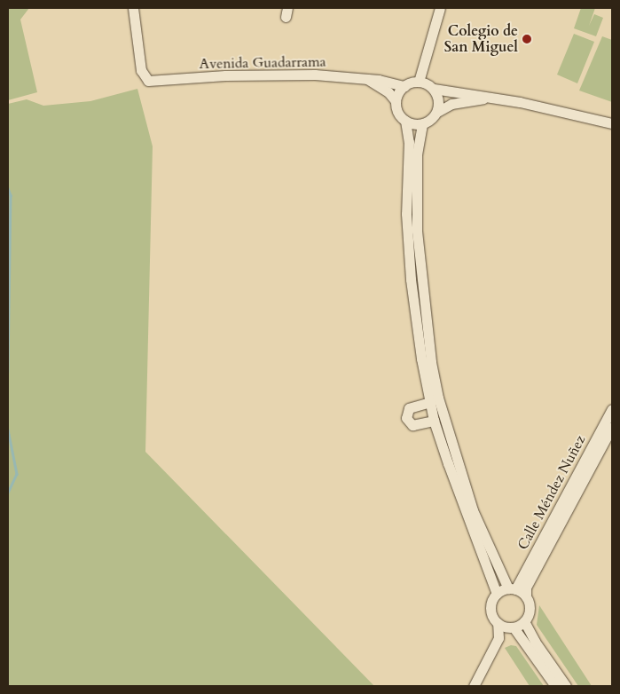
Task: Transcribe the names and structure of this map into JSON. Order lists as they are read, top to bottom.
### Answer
{
  "streets": {
    "street": ["Avenida Guadarrama", "Calle Méndez Nuñez"]
  },
  "places": ["Colegio de San Miguel"]
}
